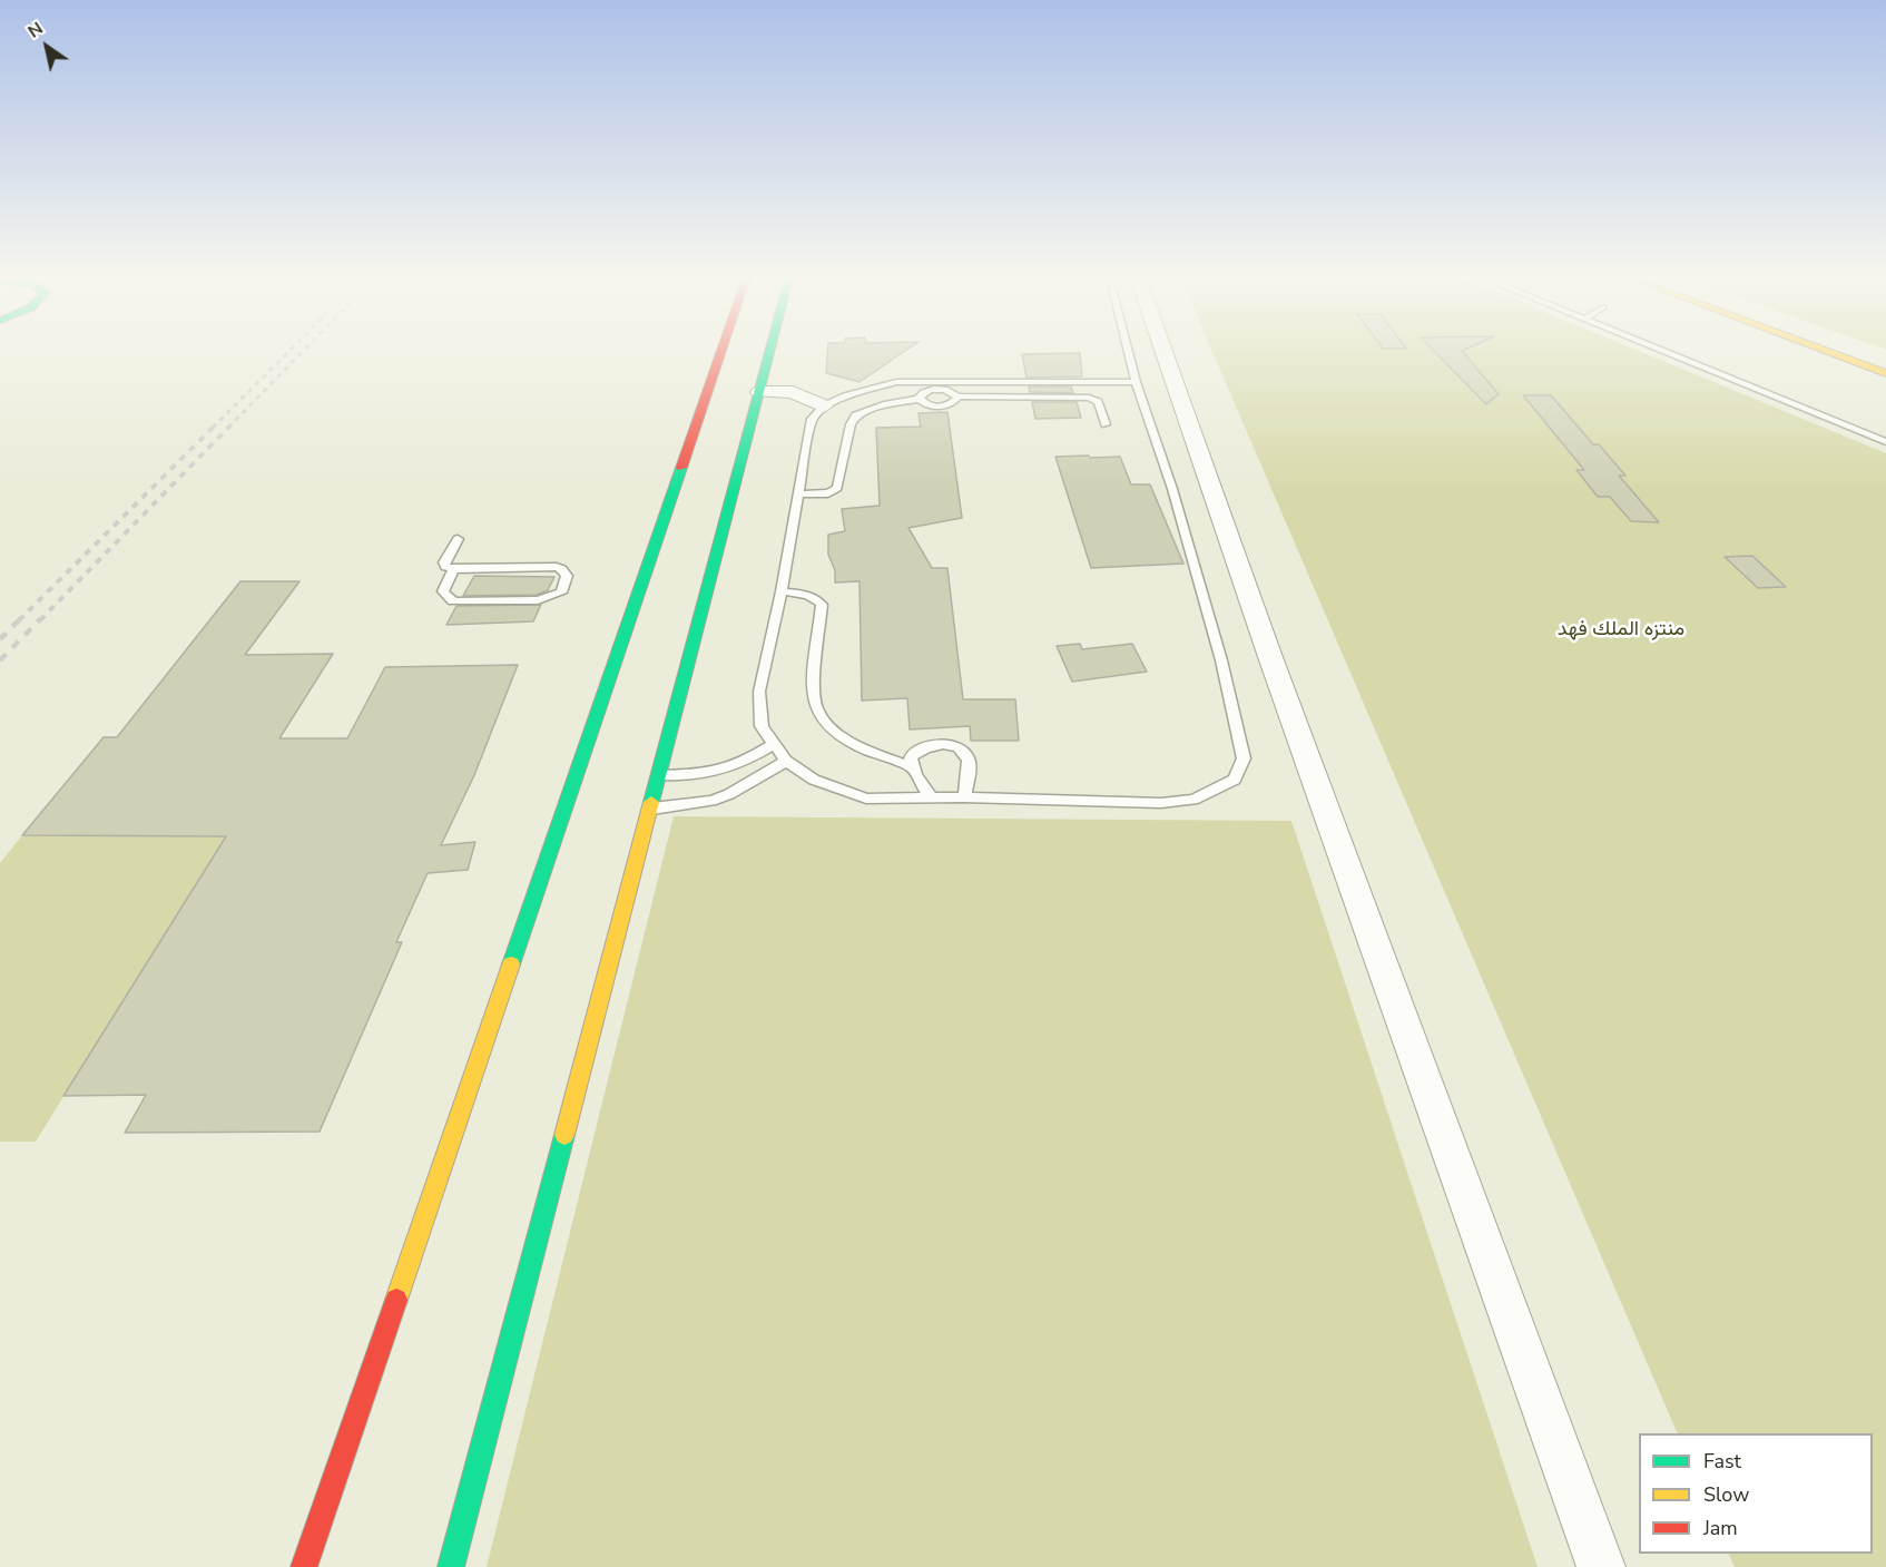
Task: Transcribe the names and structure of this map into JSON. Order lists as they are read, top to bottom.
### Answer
{
  "parks": ["منتزه الملك فهد"],
  "legend": ["Fast", "Slow", "Jam"],
  "north": "top left"
}
